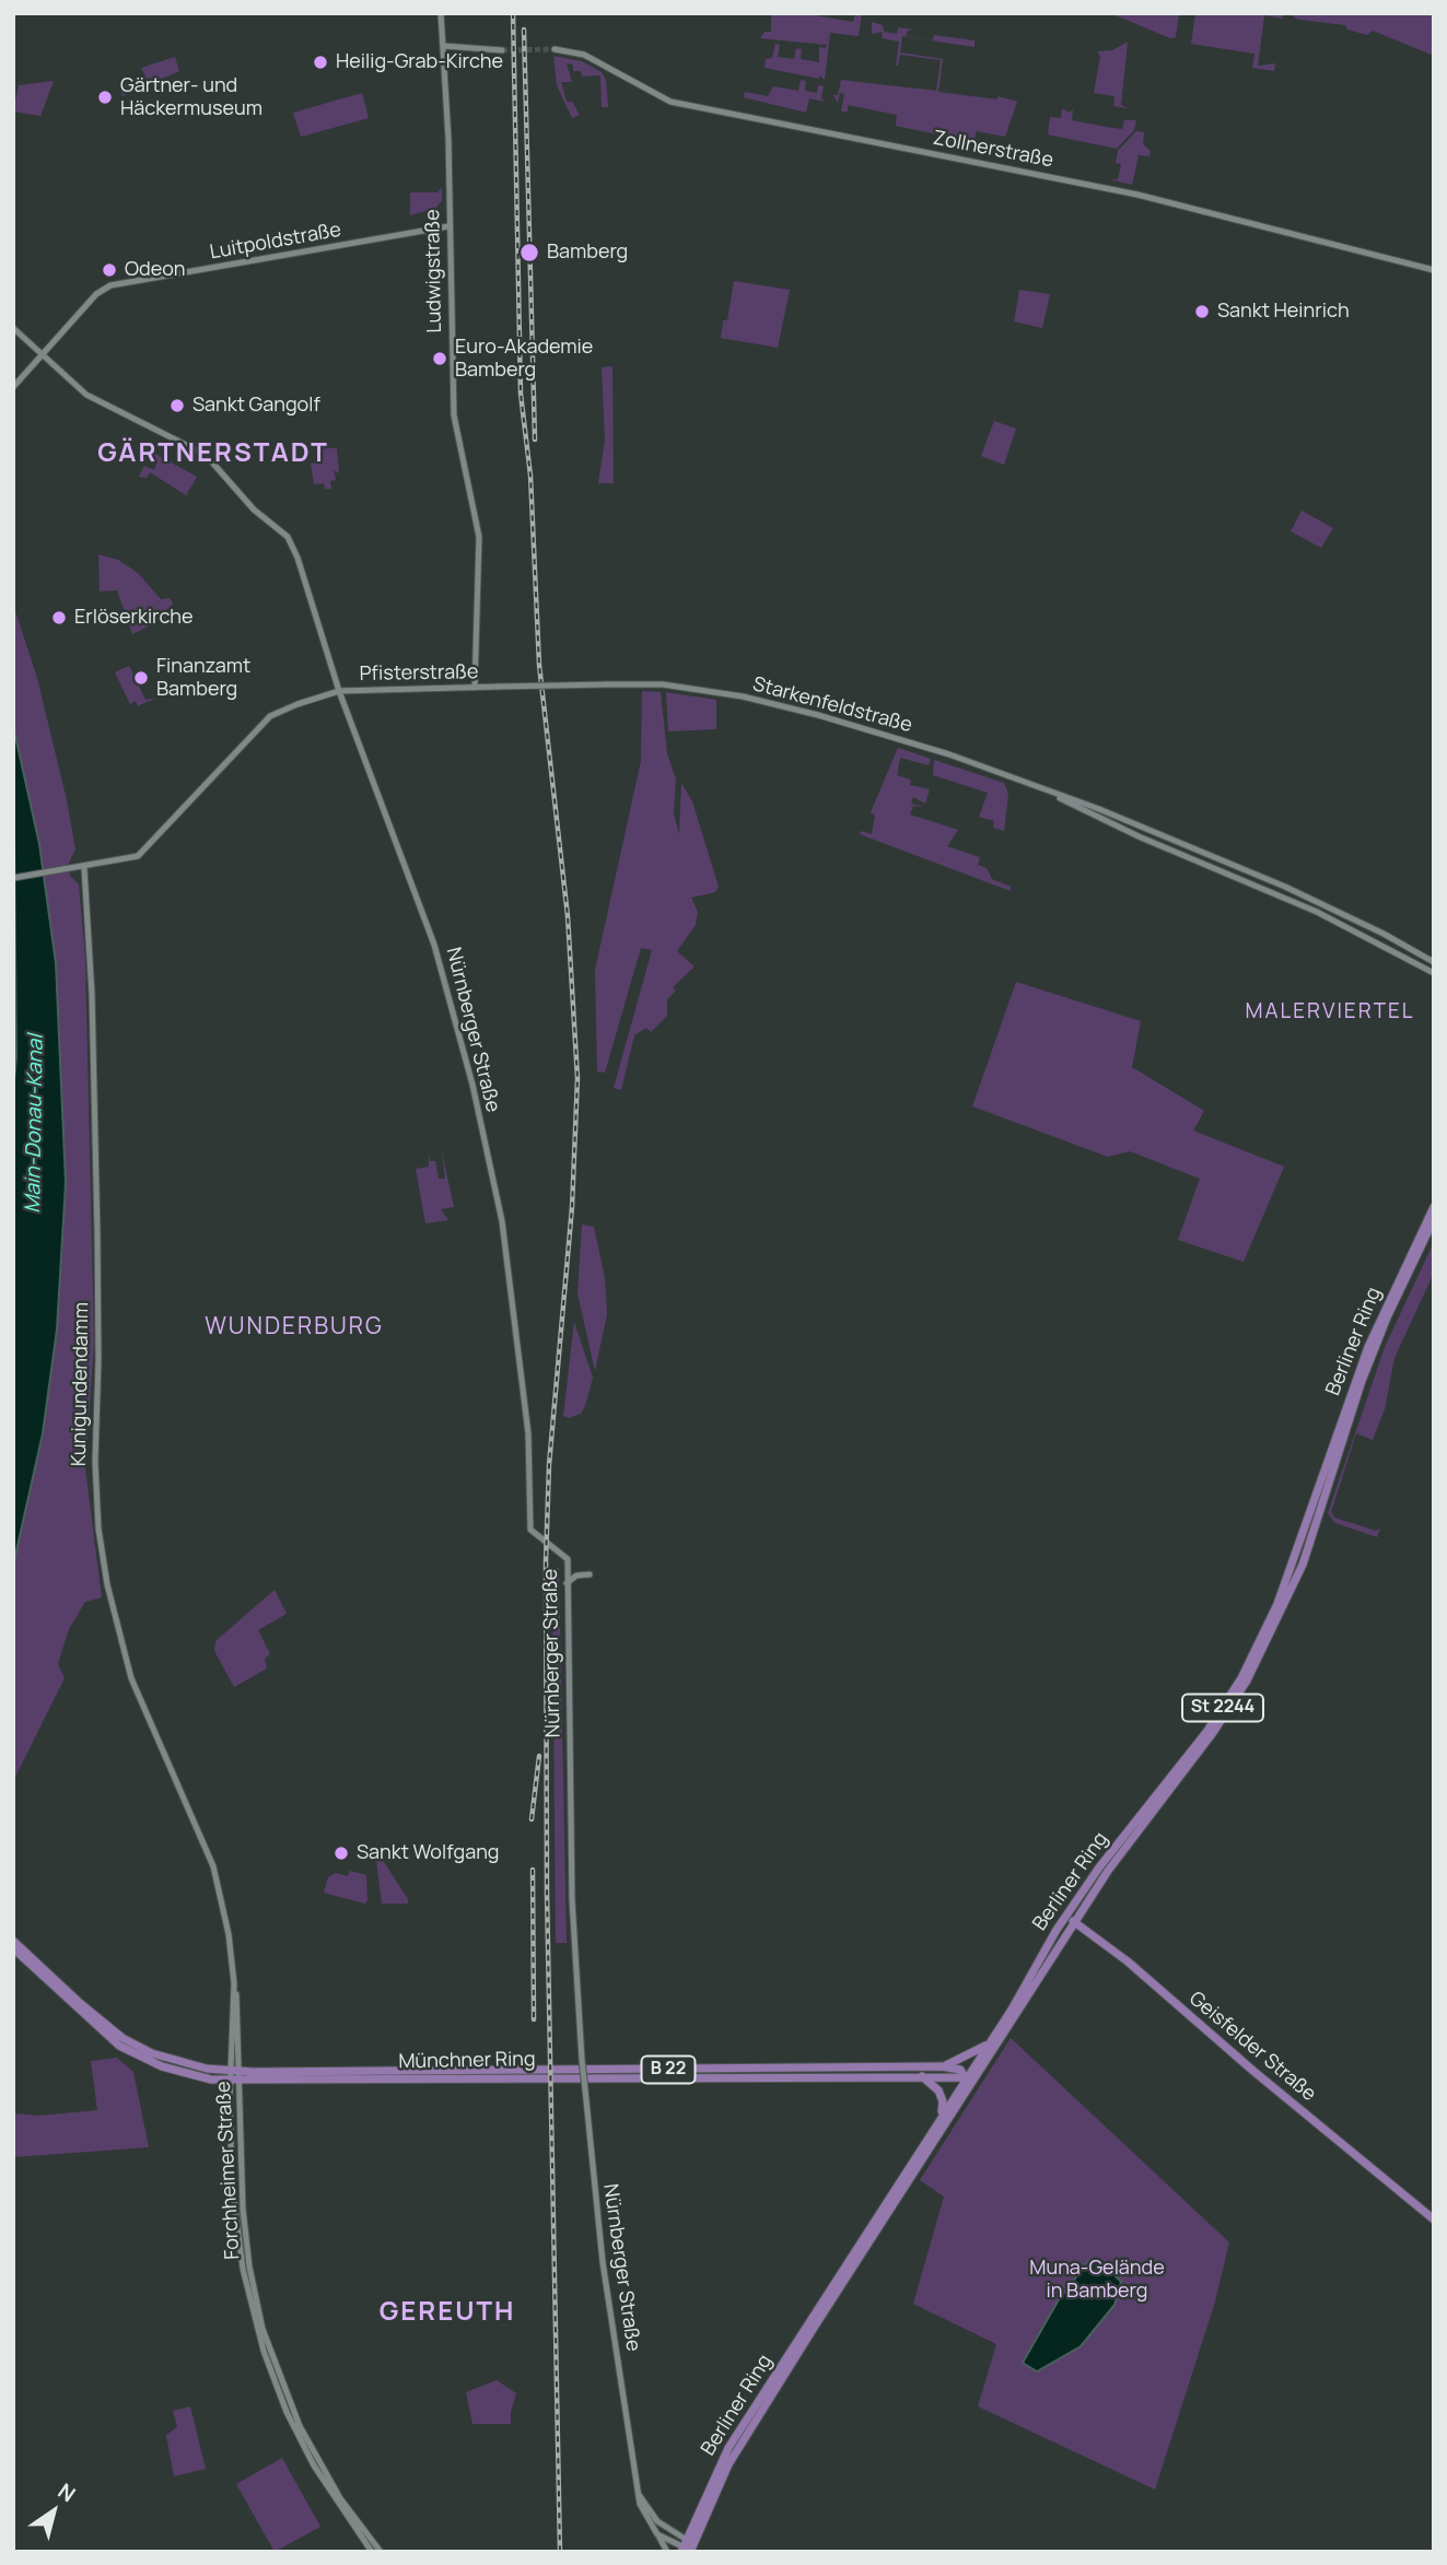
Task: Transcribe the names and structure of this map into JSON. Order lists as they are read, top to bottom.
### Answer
{
  "streets": {
    "main road": [
      "Berliner Ring",
      "St 2244",
      "Geisfelder Straße",
      "Münchner Ring",
      "B 22"
    ],
    "street": [
      "Zollnerstraße",
      "Luitpoldstraße",
      "Ludwigstraße",
      "Pfisterstraße",
      "Starkenfeldstraße",
      "Nürnberger Straße",
      "Kunigundendamm",
      "Forchheimer Straße"
    ]
  },
  "crossings": [
    ["Luitpoldstraße", "Ludwigstraße"],
    ["Luitpoldstraße", "Nürnberger Straße"],
    ["Ludwigstraße", "Pfisterstraße"],
    ["Pfisterstraße", "Starkenfeldstraße"],
    ["Pfisterstraße", "Nürnberger Straße"],
    ["Pfisterstraße", "Kunigundendamm"],
    ["Nürnberger Straße", "Berliner Ring"],
    ["Berliner Ring", "Geisfelder Straße"],
    ["Berliner Ring", "Münchner Ring"],
    ["Berliner Ring", "B 22"],
    ["Kunigundendamm", "Forchheimer Straße"],
    ["Münchner Ring", "B 22"],
    ["Münchner Ring", "Forchheimer Straße"]
  ],
  "districts": [
    "GÄRTNERSTADT",
    "MALERVIERTEL",
    "WUNDERBURG",
    "GEREUTH"
  ],
  "water": ["Main-Donau-Kanal"],
  "parks": ["Muna-Gelände in Bamberg"],
  "places": [
    "Heilig-Grab-Kirche",
    "Gärtner- und Häckermuseum",
    "Bamberg",
    "Odeon",
    "Sankt Heinrich",
    "Euro-Akademie Bamberg",
    "Sankt Gangolf",
    "Erlöserkirche",
    "Finanzamt Bamberg",
    "Sankt Wolfgang"
  ],
  "north": "top right"
}
